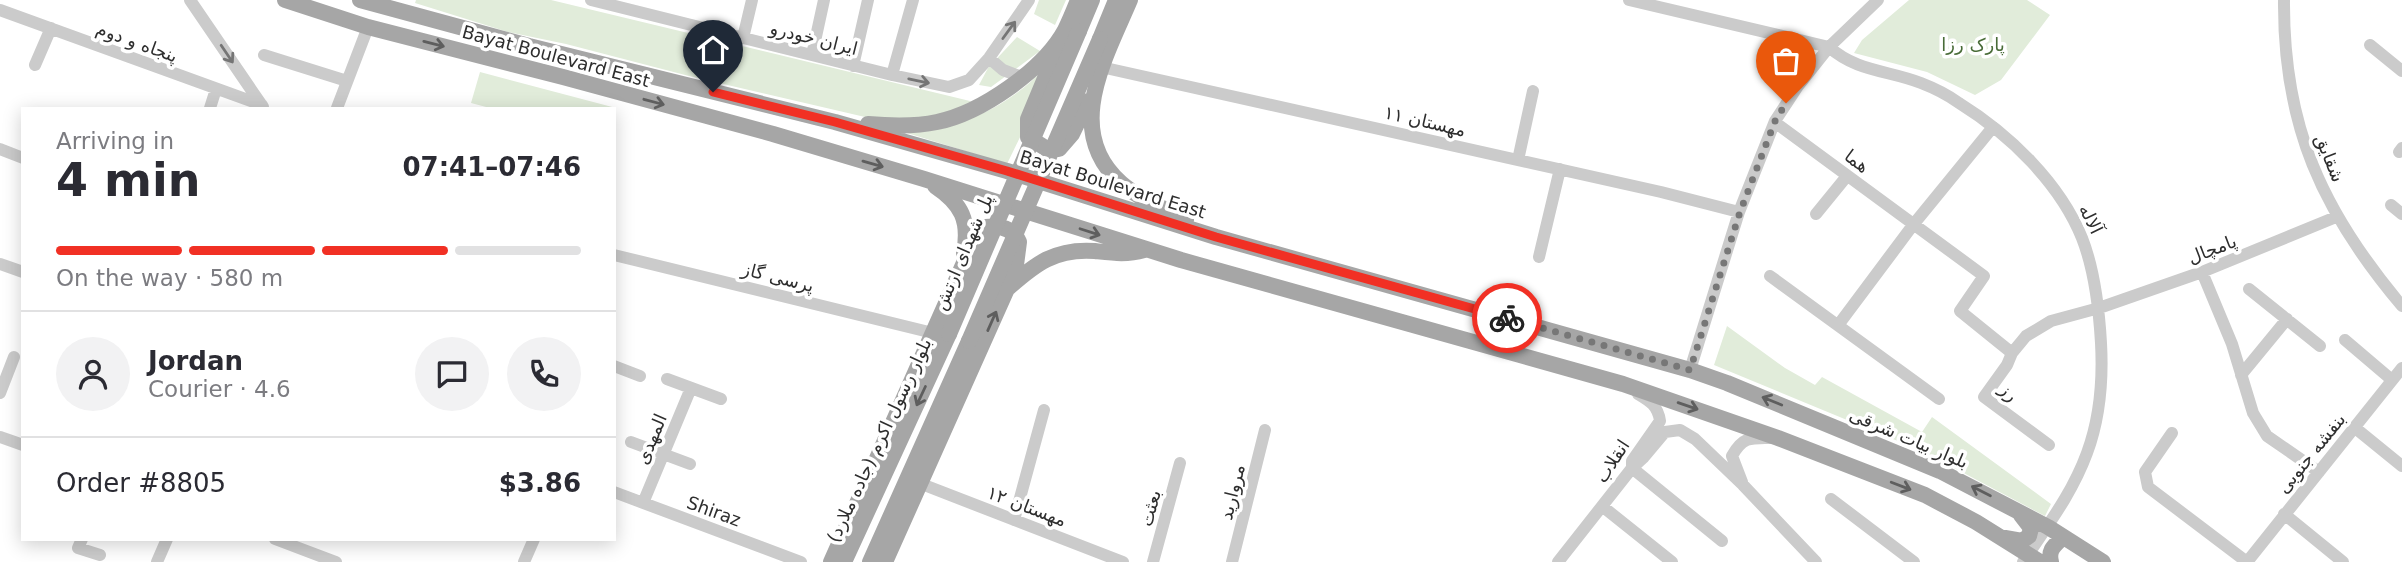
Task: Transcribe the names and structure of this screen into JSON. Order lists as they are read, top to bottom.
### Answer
{
  "streets": {
    "main road": [
      "Bayat Boulevard East",
      "پل شهدای ارتش",
      "بلوار بیات شرقی",
      "بلوار رسول اکرم (جاده ملارد)"
    ],
    "street": [
      "ایران خودرو",
      "پنجاه و دوم",
      "مهستان ۱۱",
      "شقایق",
      "هما",
      "آلاله",
      "پامچال",
      "پرسی گاز",
      "رز",
      "المهدی",
      "بنفشه جنوبی",
      "انقلاب",
      "مروارید",
      "مهستان ۱۲",
      "بعثت",
      "Shiraz"
    ]
  },
  "crossings": [
    ["Bayat Boulevard East", "بلوار بیات شرقی"],
    ["Bayat Boulevard East", "انقلاب"],
    ["شقایق", "پامچال"],
    ["هما", "رز"],
    ["آلاله", "پامچال"],
    ["آلاله", "رز"],
    ["آلاله", "بلوار بیات شرقی"],
    ["پامچال", "رز"],
    ["پل شهدای ارتش", "پرسی گاز"],
    ["پل شهدای ارتش", "بلوار رسول اکرم (جاده ملارد)"],
    ["پرسی گاز", "بلوار رسول اکرم (جاده ملارد)"],
    ["المهدی", "Shiraz"]
  ],
  "parks": ["پارک رزا"],
  "page": {
    "heading": ["4 min", "Arriving in", "07:41–07:46"],
    "panel": [
      "Jordan",
      "Courier · 4.6",
      "Order #8805",
      "$3.86"
    ],
    "bar": "On the way · 580 m"
  }
}
